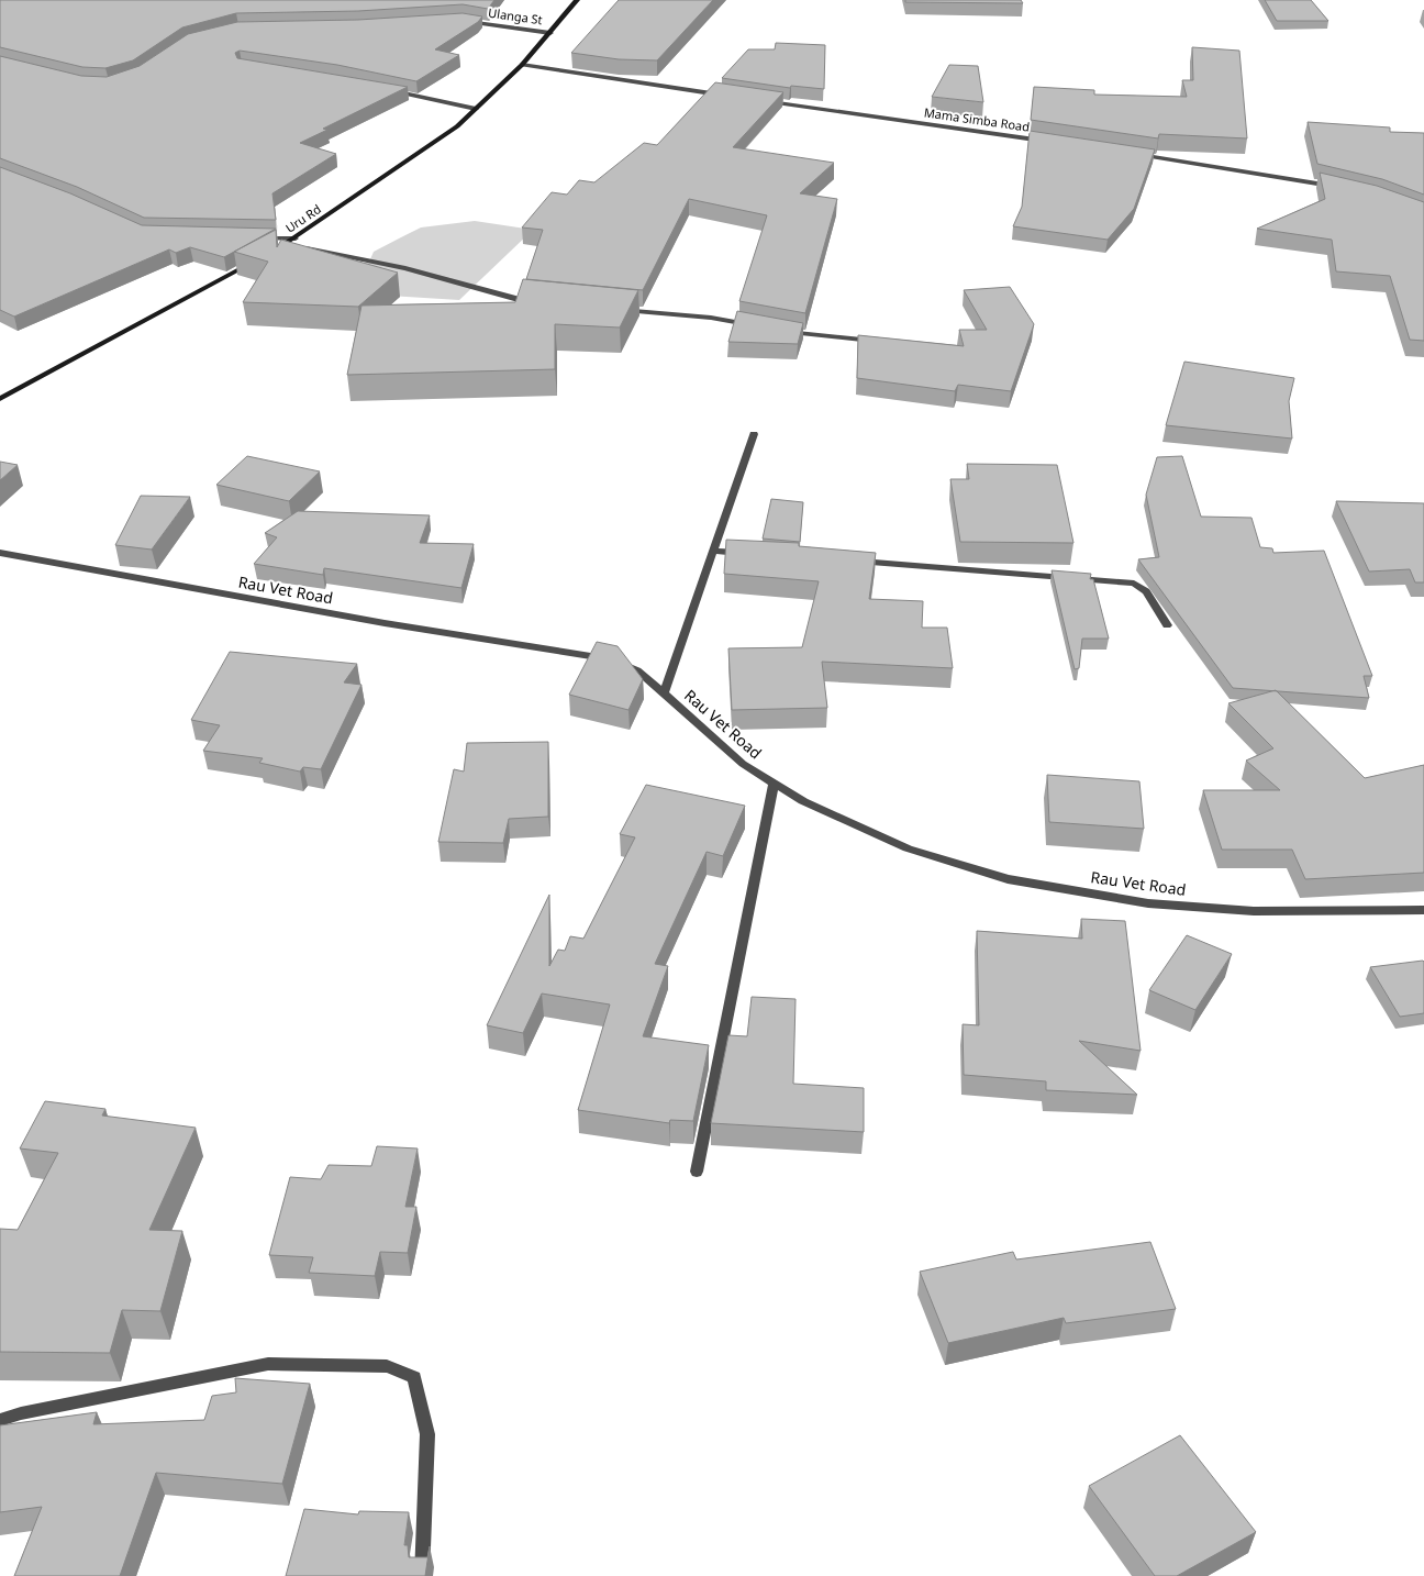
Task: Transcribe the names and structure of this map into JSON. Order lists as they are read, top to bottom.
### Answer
{
  "streets": {
    "street": [
      "Ulanga St",
      "Mama Simba Road",
      "Uru Rd",
      "Rau Vet Road"
    ]
  },
  "crossings": [
    ["Ulanga St", "Uru Rd"]
  ]
}
